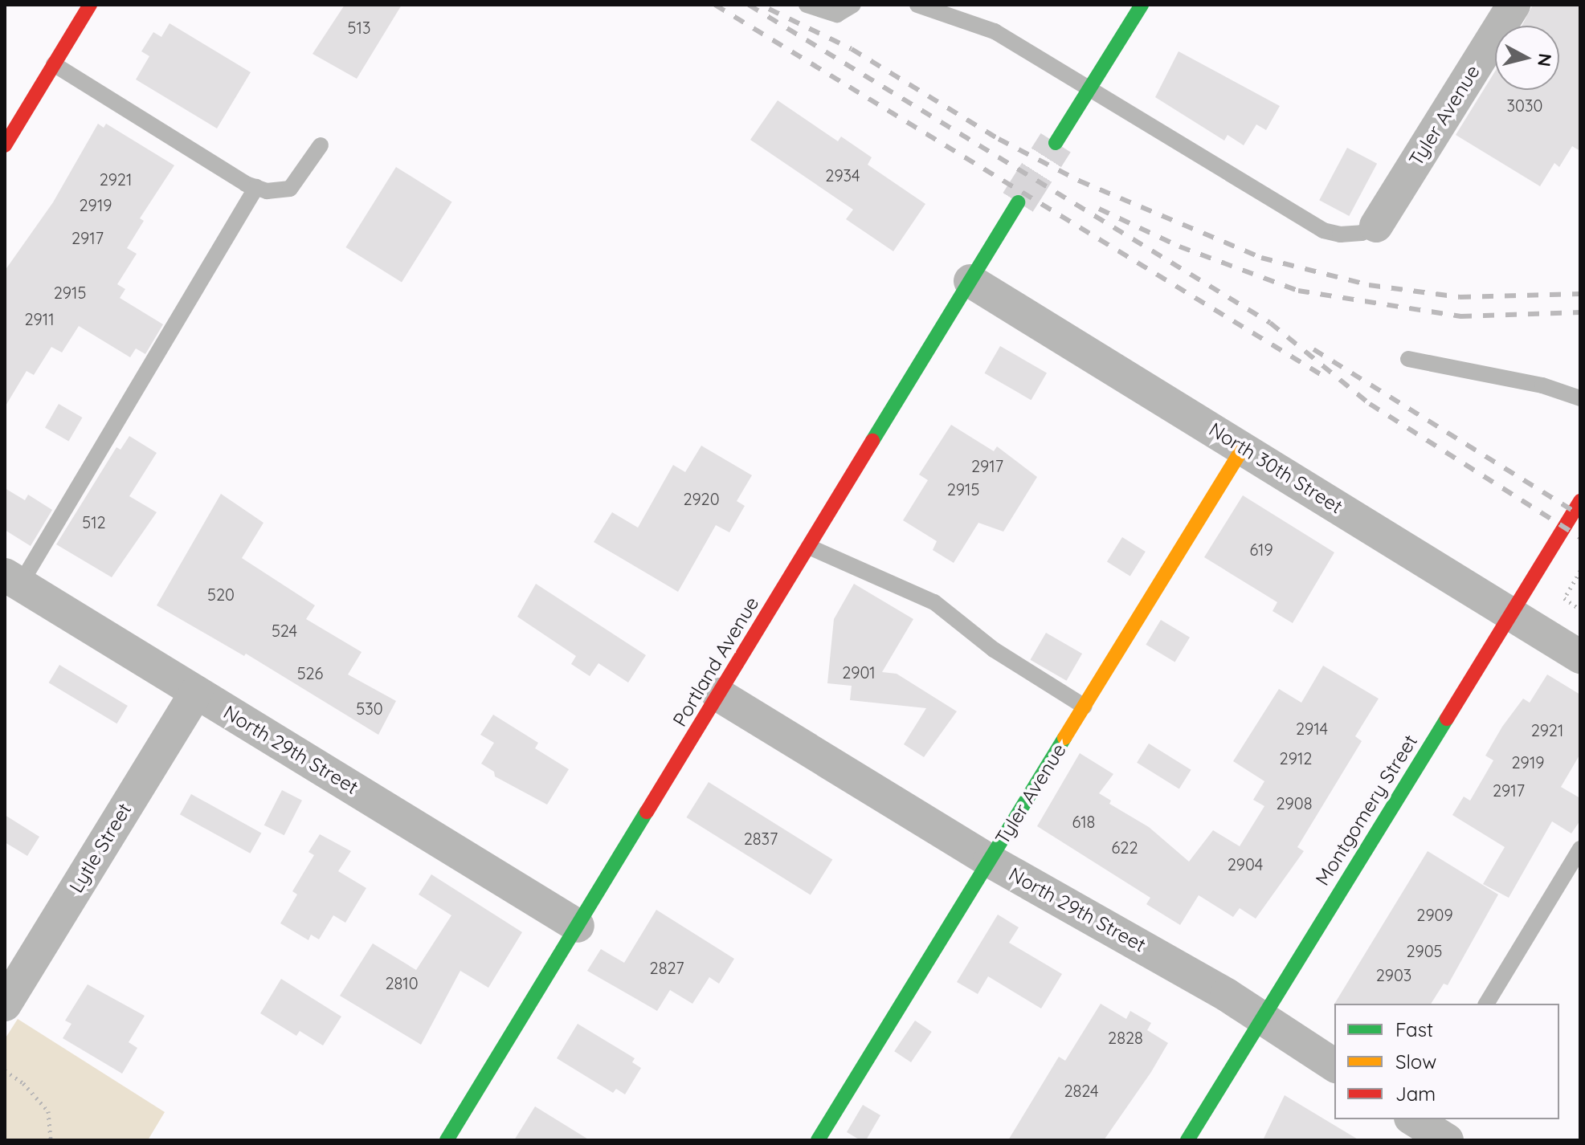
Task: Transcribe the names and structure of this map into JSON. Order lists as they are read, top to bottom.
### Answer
{
  "streets": {
    "street": [
      "Tyler Avenue",
      "North 30th Street",
      "Portland Avenue",
      "North 29th Street",
      "Montgomery Street",
      "Lytle Street"
    ]
  },
  "crossings": [
    ["Tyler Avenue", "North 30th Street"],
    ["Tyler Avenue", "North 29th Street"],
    ["North 30th Street", "Portland Avenue"],
    ["North 30th Street", "Montgomery Street"],
    ["Portland Avenue", "North 29th Street"],
    ["North 29th Street", "Montgomery Street"],
    ["North 29th Street", "Lytle Street"]
  ],
  "house_numbers": [
    "513",
    "3030",
    "2934",
    "2921",
    "2919",
    "2917",
    "2915",
    "2911",
    "2917",
    "2915",
    "2920",
    "512",
    "619",
    "520",
    "524",
    "2901",
    "526",
    "530",
    "2914",
    "2921",
    "2912",
    "2919",
    "2917",
    "2908",
    "618",
    "2837",
    "622",
    "2904",
    "2909",
    "2905",
    "2827",
    "2903",
    "2810",
    "2828",
    "2824"
  ],
  "legend": ["Fast", "Slow", "Jam"],
  "north": "right"
}
